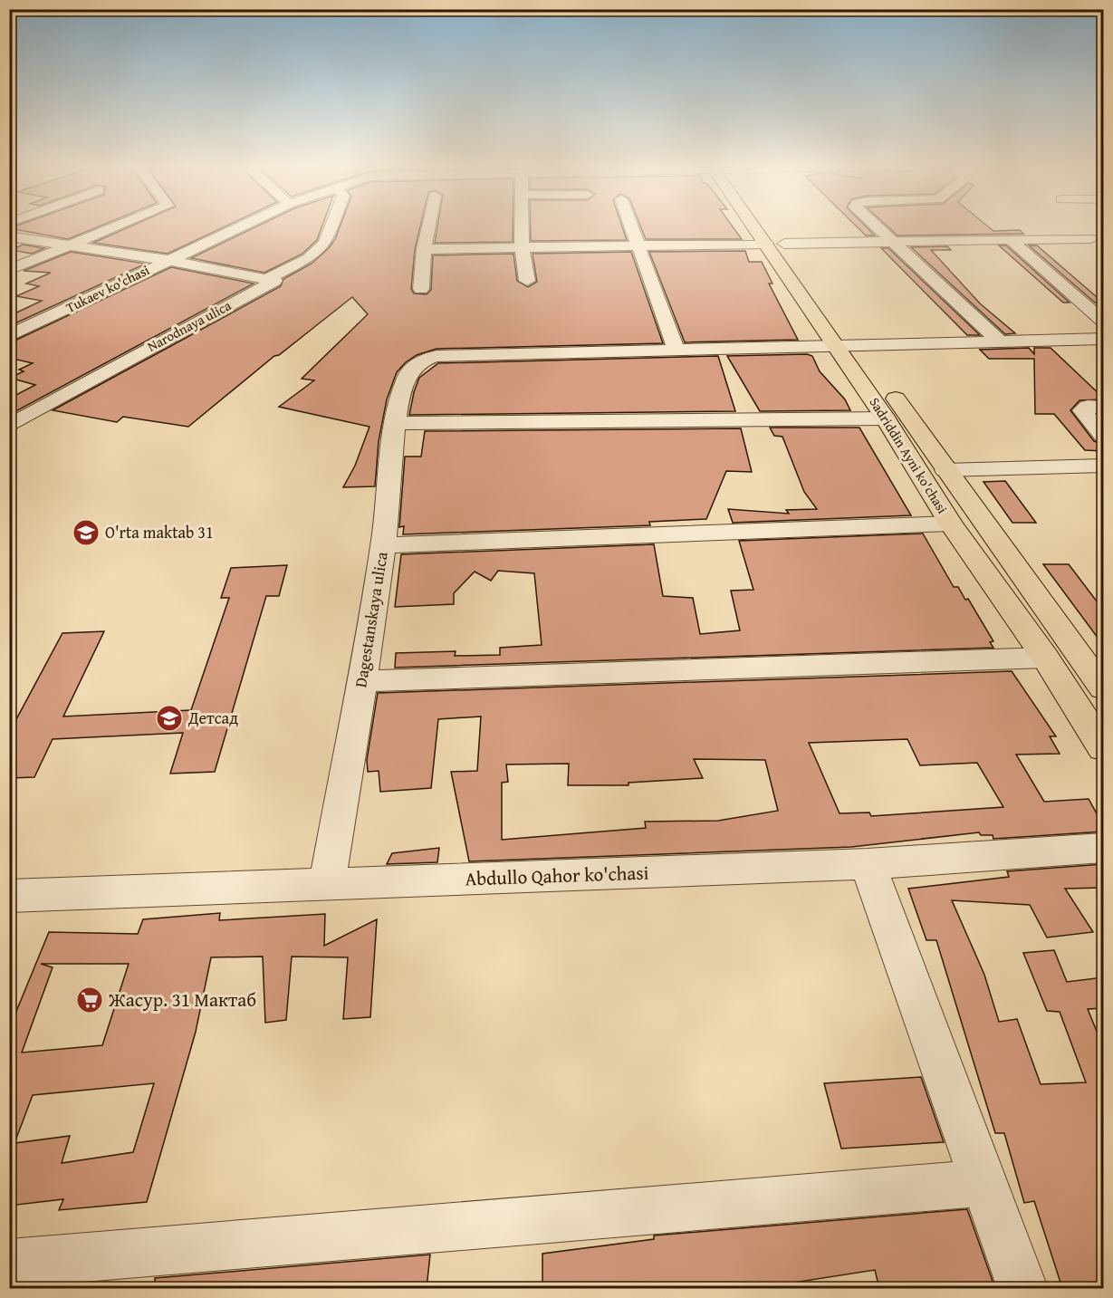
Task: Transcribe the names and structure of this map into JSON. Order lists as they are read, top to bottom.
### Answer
{
  "streets": {
    "main road": ["Sadriddin Ayni ko'chasi"],
    "street": [
      "Tukaev ko'chasi",
      "Narodnaya ulica",
      "Dagestanskaya ulica",
      "Abdullo Qahor ko'chasi"
    ]
  },
  "crossings": [
    ["Dagestanskaya ulica", "Abdullo Qahor ko'chasi"]
  ],
  "places": {
    "school or university": ["O'rta maktab 31", "Детсад"],
    "supermarket": ["Жасур. 31 Мактаб"]
  }
}
